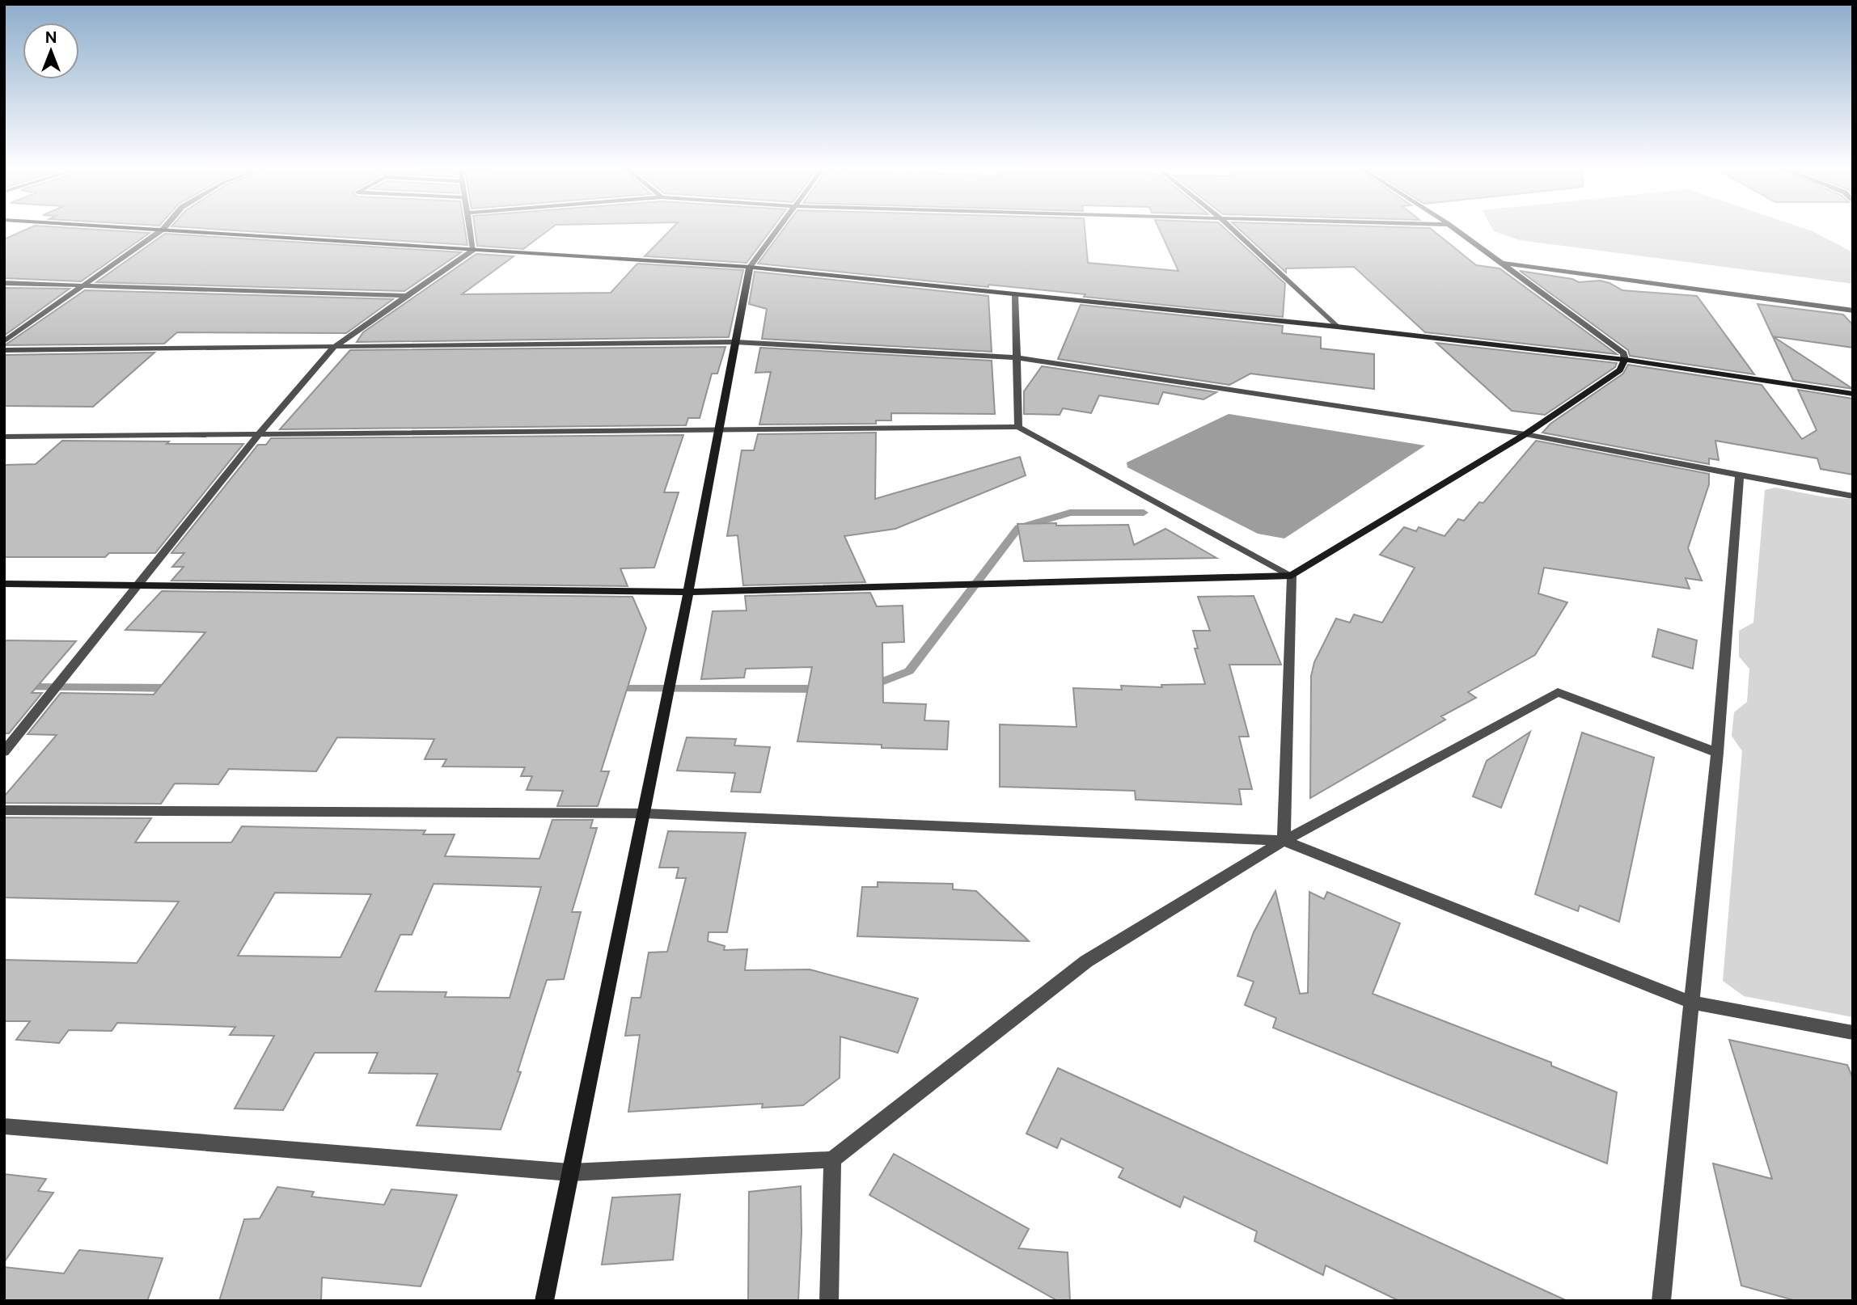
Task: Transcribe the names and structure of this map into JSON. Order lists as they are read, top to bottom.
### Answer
{
  "north": "top"
}
